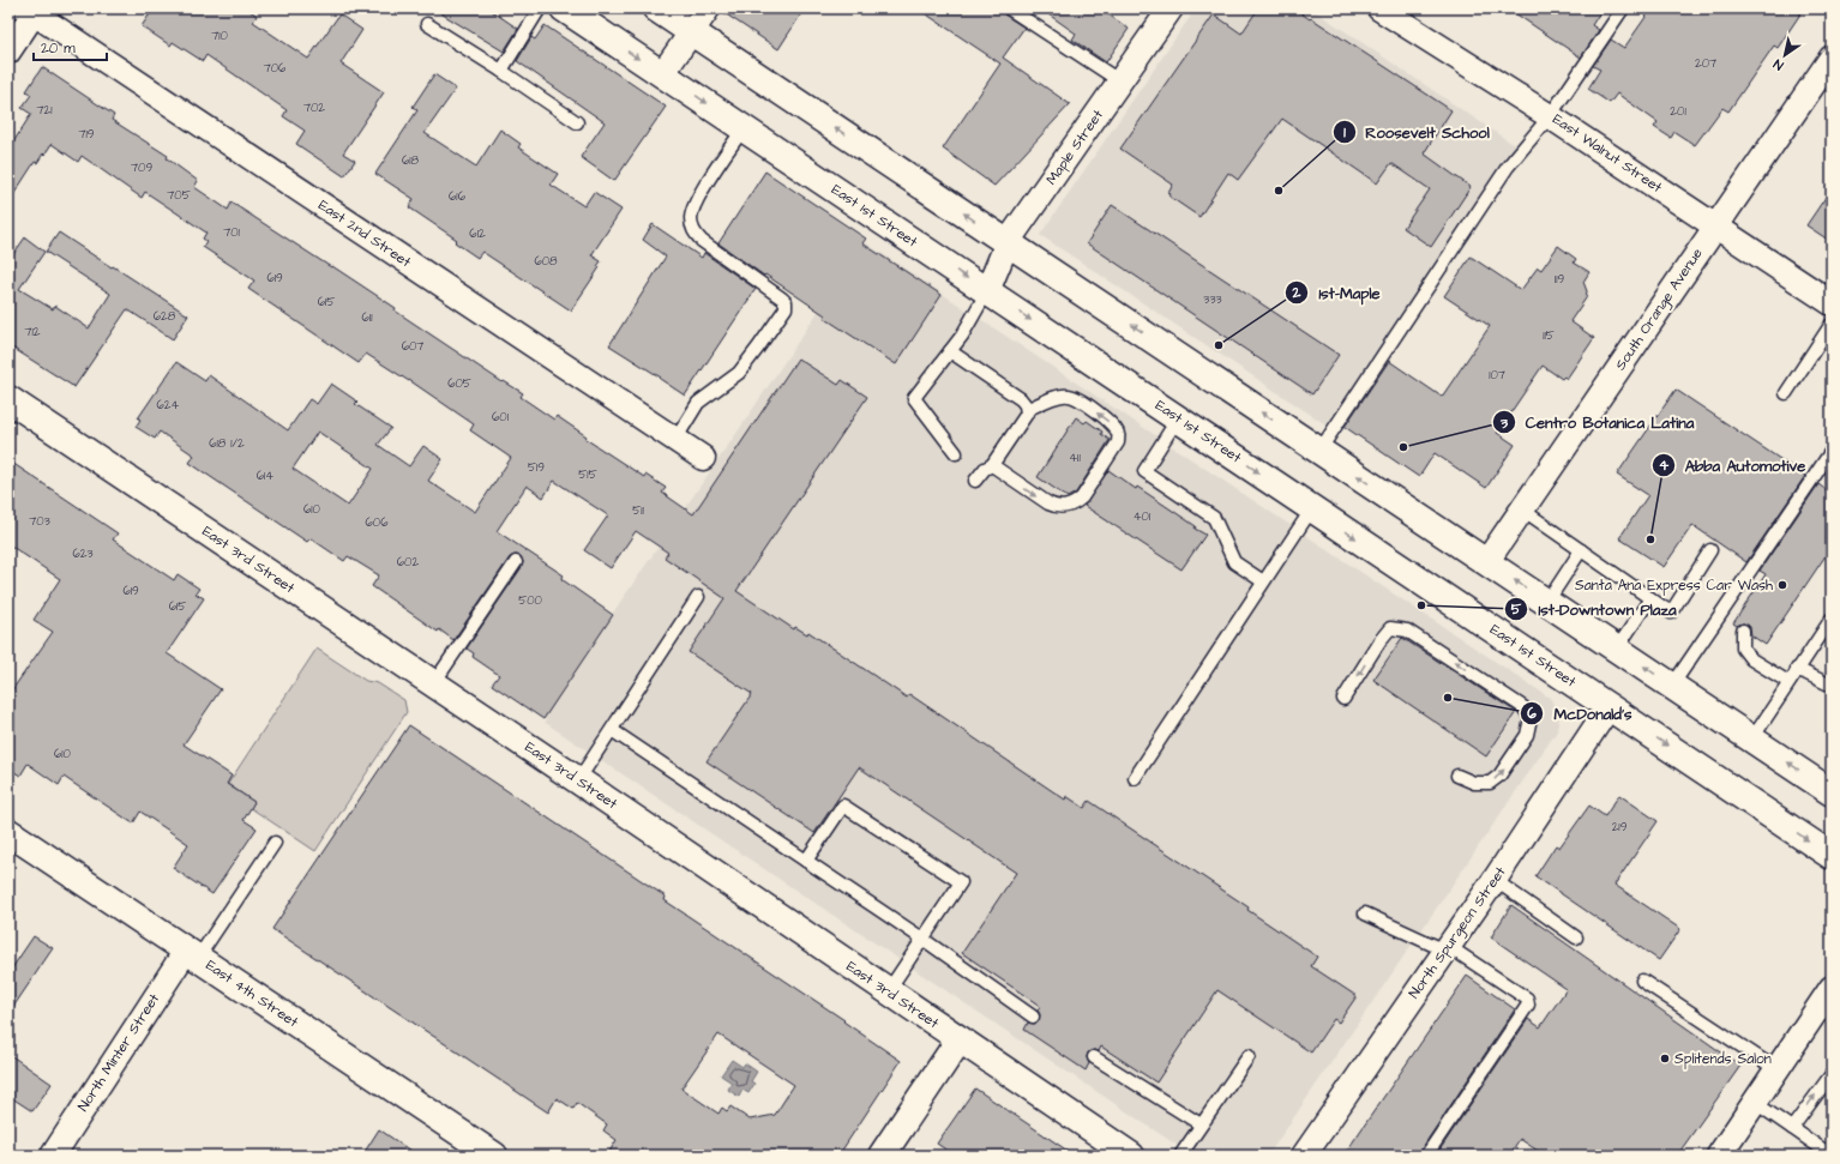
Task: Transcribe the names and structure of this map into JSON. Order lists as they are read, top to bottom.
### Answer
{
  "streets": {
    "main road": ["East 1st Street", "East 3rd Street", "East 4th Street"],
    "street": [
      "Maple Street",
      "East Walnut Street",
      "East 2nd Street",
      "South Orange Avenue",
      "North Spurgeon Street",
      "North Minter Street"
    ]
  },
  "crossings": [
    ["Maple Street", "East 1st Street"],
    ["East Walnut Street", "South Orange Avenue"],
    ["East 1st Street", "North Spurgeon Street"],
    ["East 4th Street", "North Minter Street"]
  ],
  "places": [
    "Roosevelt School",
    "1st-Maple",
    "Centro Botanica Latina",
    "Abba Automotive",
    "Santa Ana Express Car Wash",
    "1st-Downtown Plaza",
    "McDonald's",
    "Splitends Salon"
  ],
  "house_numbers": [
    "710",
    "207",
    "706",
    "702",
    "721",
    "201",
    "719",
    "618",
    "709",
    "705",
    "616",
    "701",
    "612",
    "608",
    "619",
    "119",
    "333",
    "615",
    "628",
    "611",
    "712",
    "115",
    "607",
    "107",
    "605",
    "624",
    "601",
    "618 1/2",
    "411",
    "519",
    "515",
    "614",
    "610",
    "511",
    "401",
    "703",
    "606",
    "623",
    "602",
    "619",
    "500",
    "615",
    "610",
    "219"
  ],
  "scale_bar": "20 m",
  "north": "bottom left"
}
